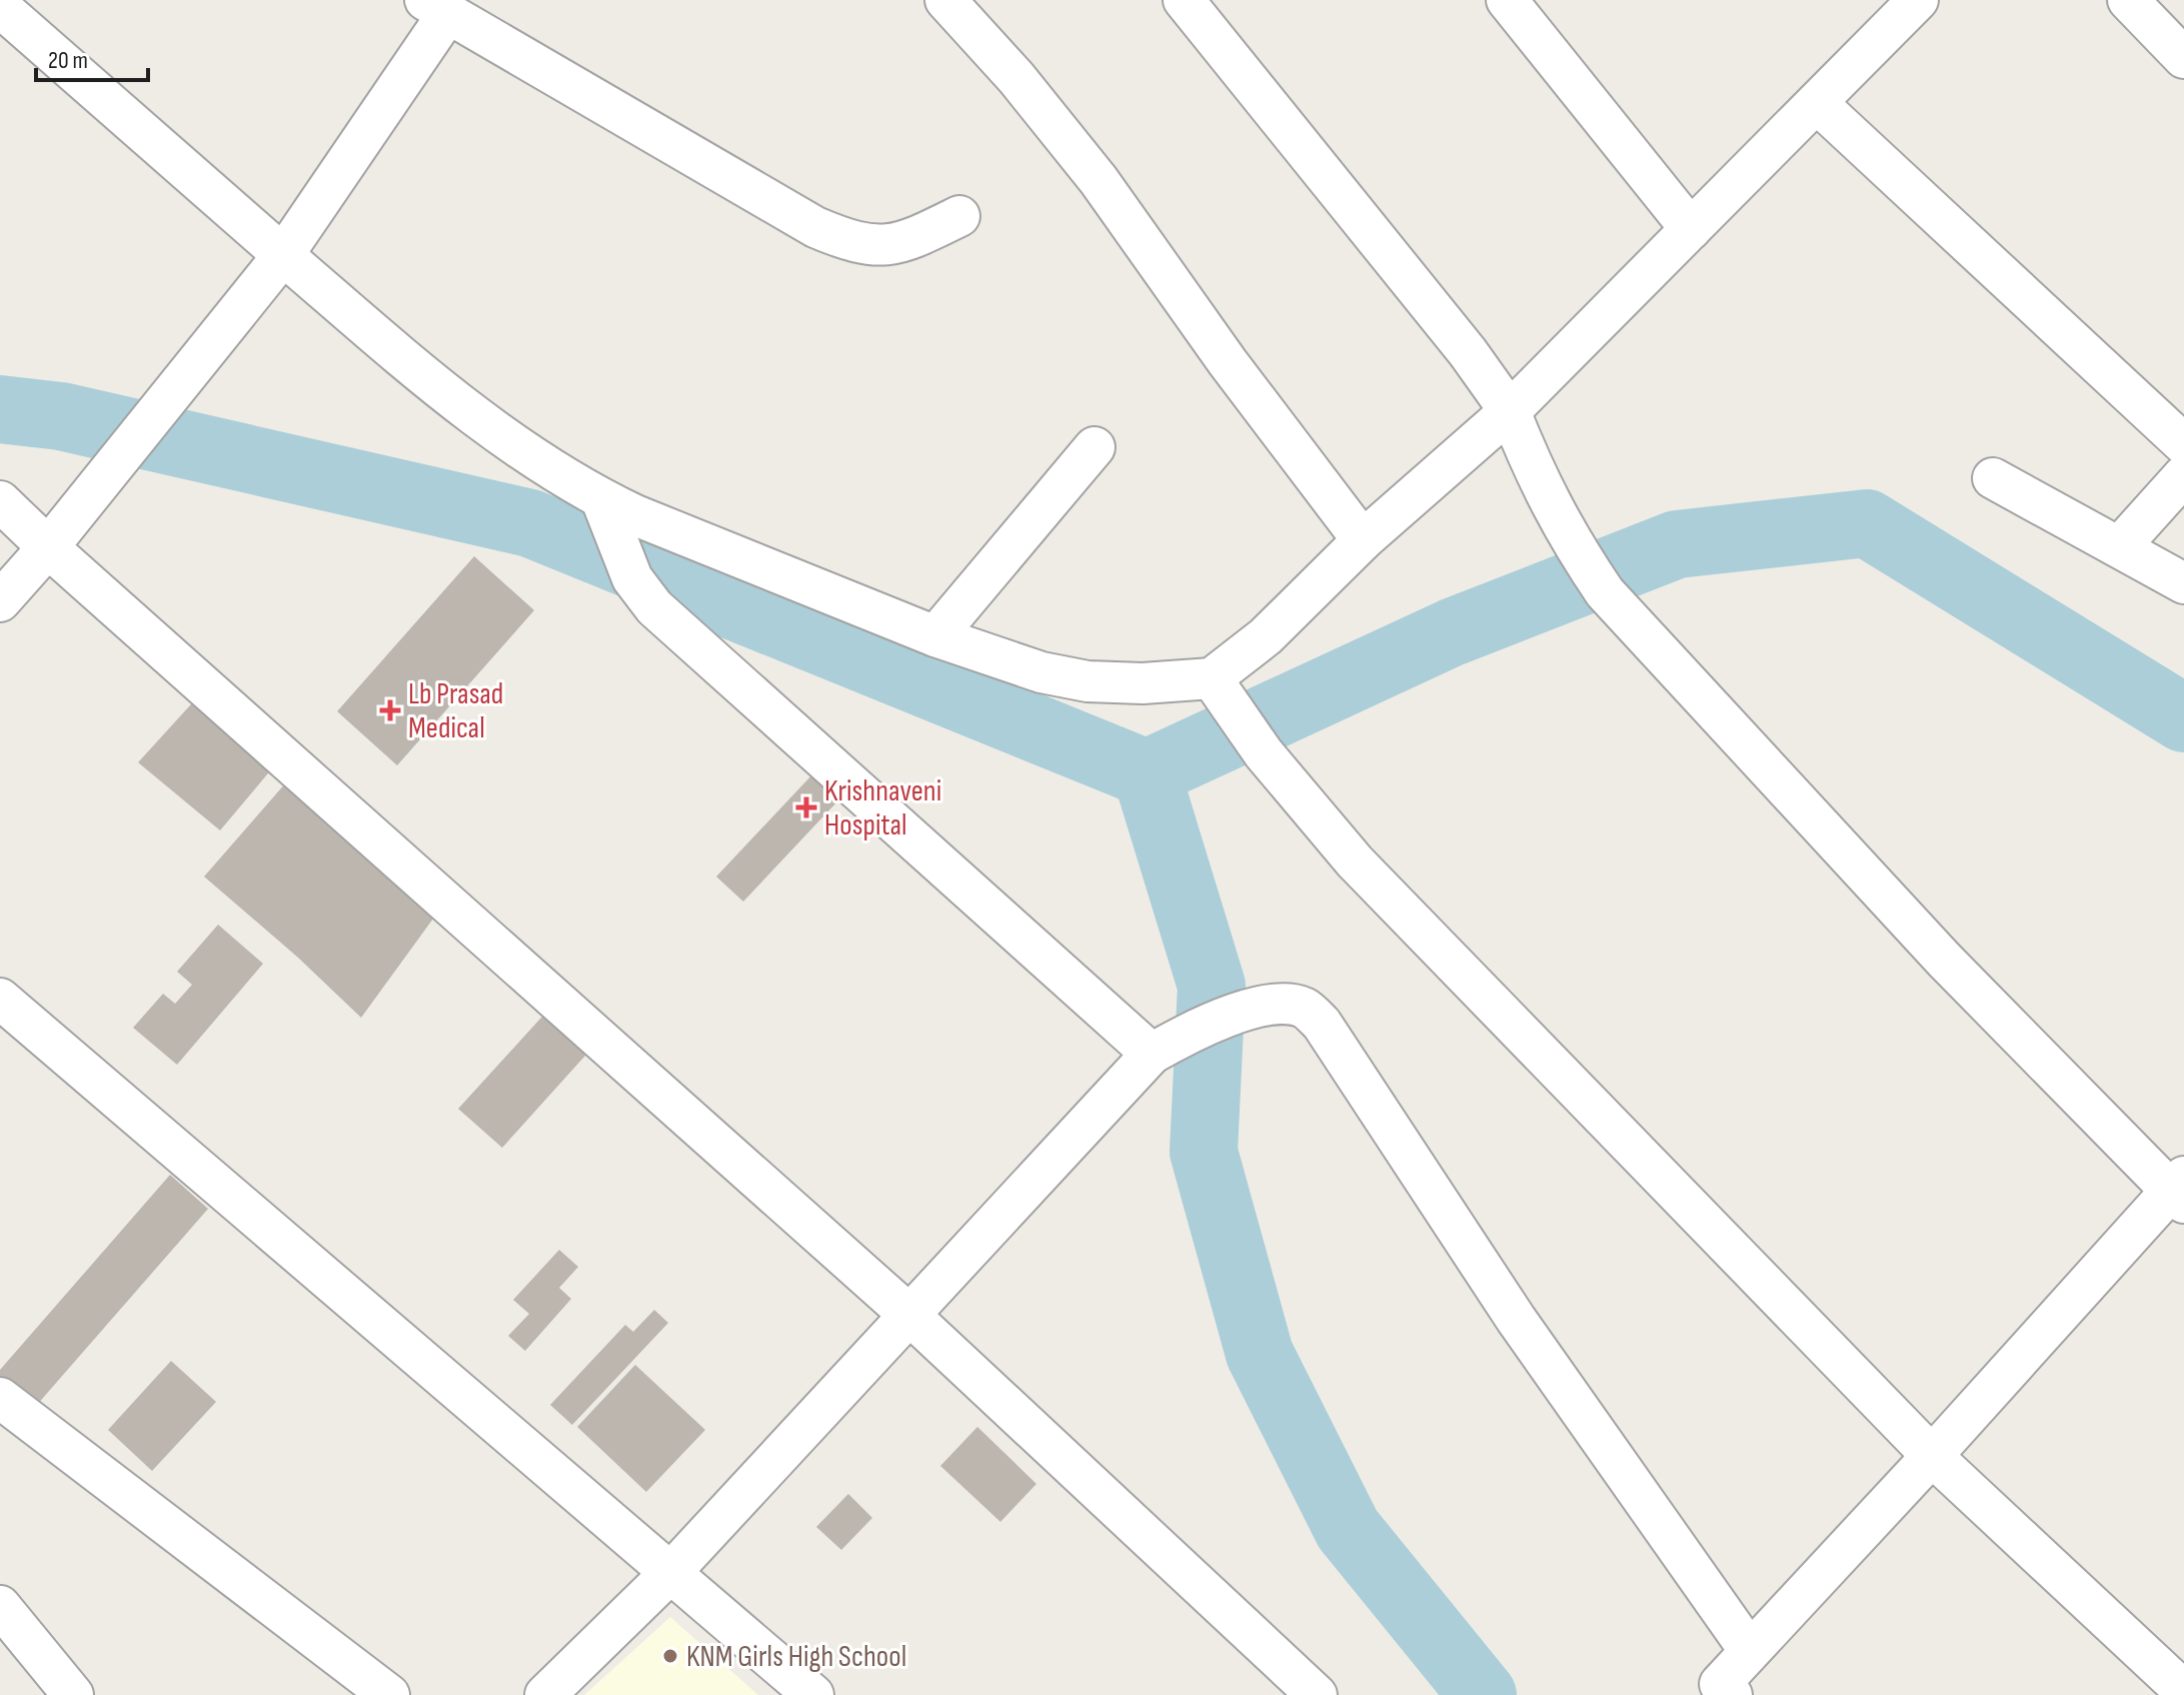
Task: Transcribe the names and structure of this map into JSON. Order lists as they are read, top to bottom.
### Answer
{
  "places": {
    "health": ["Lb Prasad Medical", "Krishnaveni Hospital"],
    "other": ["KNM Girls High School"]
  },
  "scale_bar": "20 m"
}
